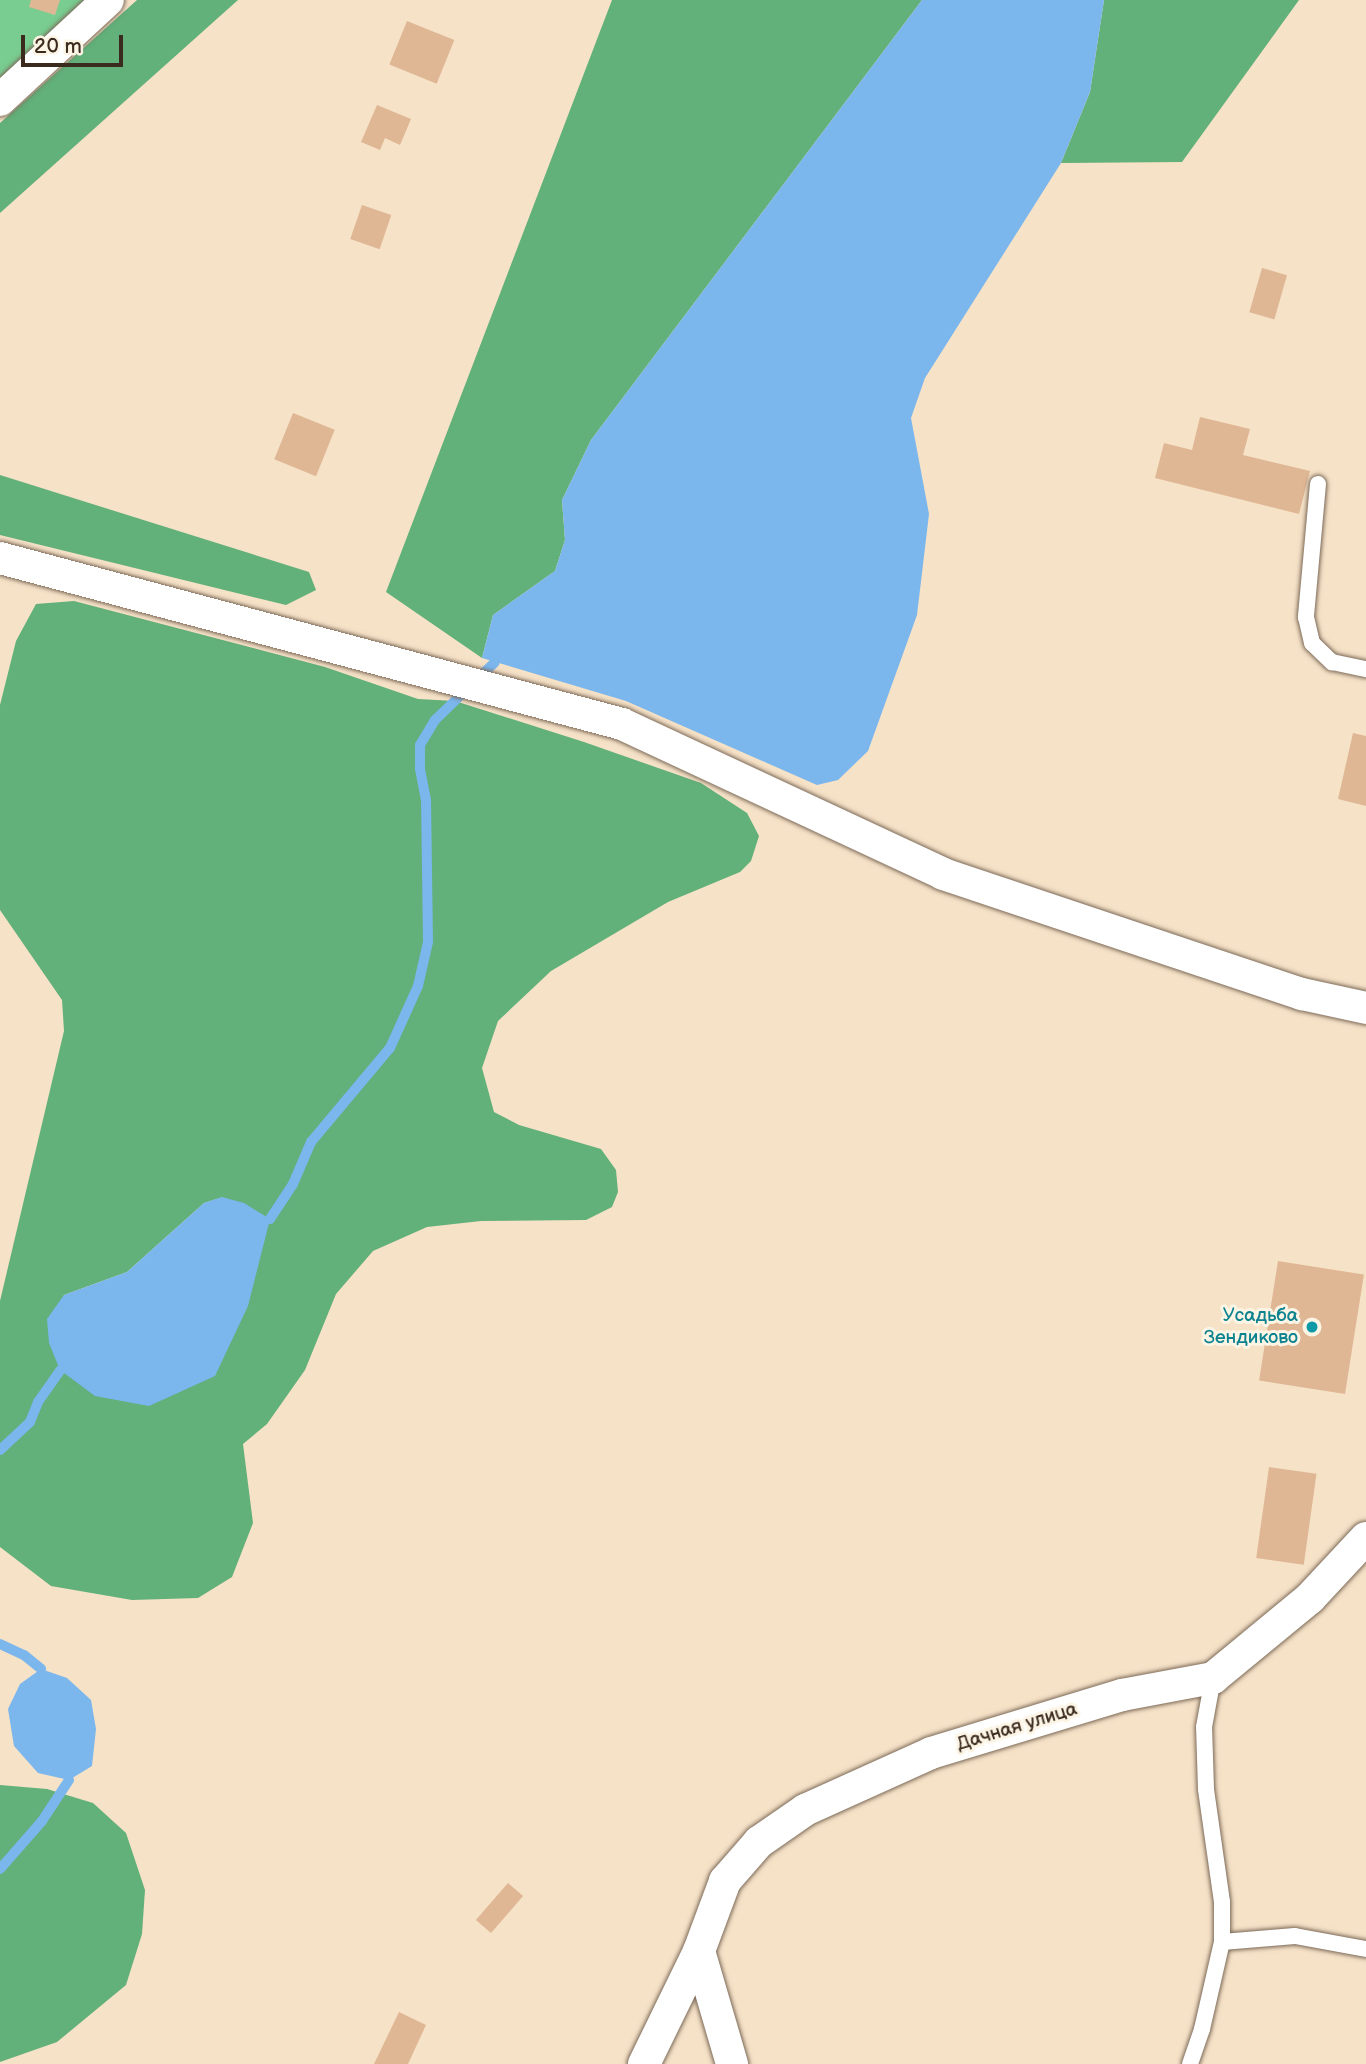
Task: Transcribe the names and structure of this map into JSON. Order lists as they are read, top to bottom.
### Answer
{
  "streets": {
    "street": ["Дачная улица"]
  },
  "places": ["Усадьба Зендиково"],
  "scale_bar": "20 m"
}
